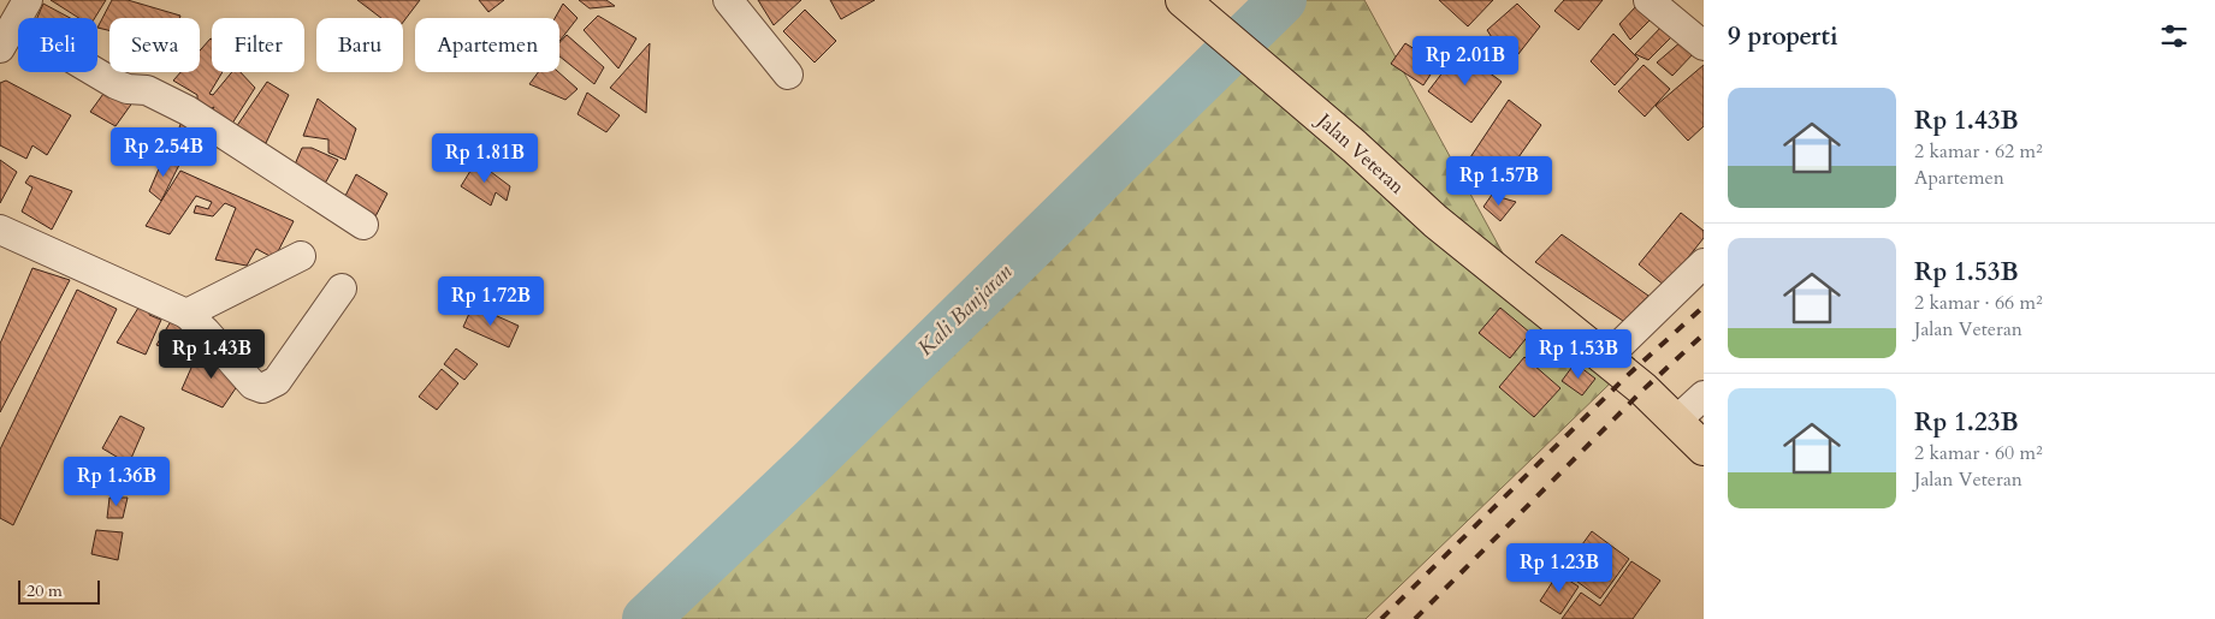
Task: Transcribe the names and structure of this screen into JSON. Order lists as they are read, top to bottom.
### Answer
{
  "streets": {
    "highway": ["Jalan Veteran"]
  },
  "water": ["Kali Banjaran"],
  "scale_bar": "20 m",
  "page": {
    "heading": "9 properti",
    "chip": [
      "Beli",
      "Sewa",
      "Filter",
      "Baru",
      "Apartemen"
    ],
    "price": [
      "Rp 2.01B",
      "Rp 2.54B",
      "Rp 1.81B",
      "Rp 1.57B",
      "Rp 1.72B",
      "Rp 1.43B",
      "Rp 1.53B",
      "Rp 1.36B",
      "Rp 1.23B"
    ],
    "list": [
      {
        "name": "Rp 1.43B",
        "note": "2 kamar · 62 m² · Apartemen"
      },
      {
        "name": "Rp 1.53B",
        "note": "2 kamar · 66 m² · Jalan Veteran"
      },
      {
        "name": "Rp 1.23B",
        "note": "2 kamar · 60 m² · Jalan Veteran"
      }
    ],
    "scale": "20 m"
  }
}
